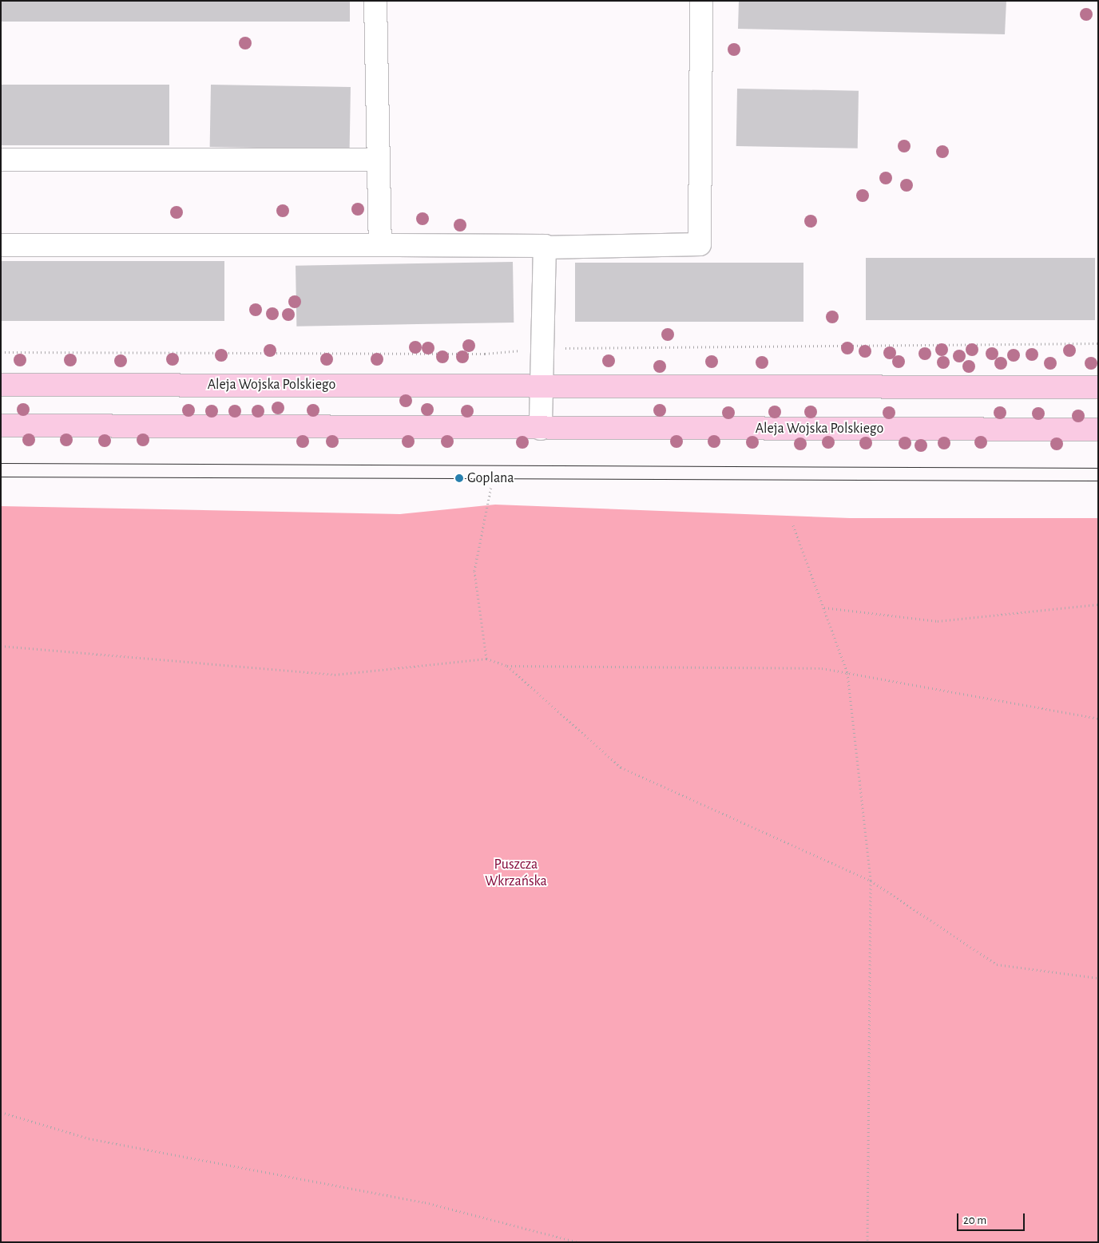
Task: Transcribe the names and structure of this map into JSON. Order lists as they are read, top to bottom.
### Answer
{
  "streets": {
    "main road": ["Aleja Wojska Polskiego"]
  },
  "parks": ["Puszcza Wkrzańska"],
  "places": ["Goplana"],
  "scale_bar": "20 m"
}
